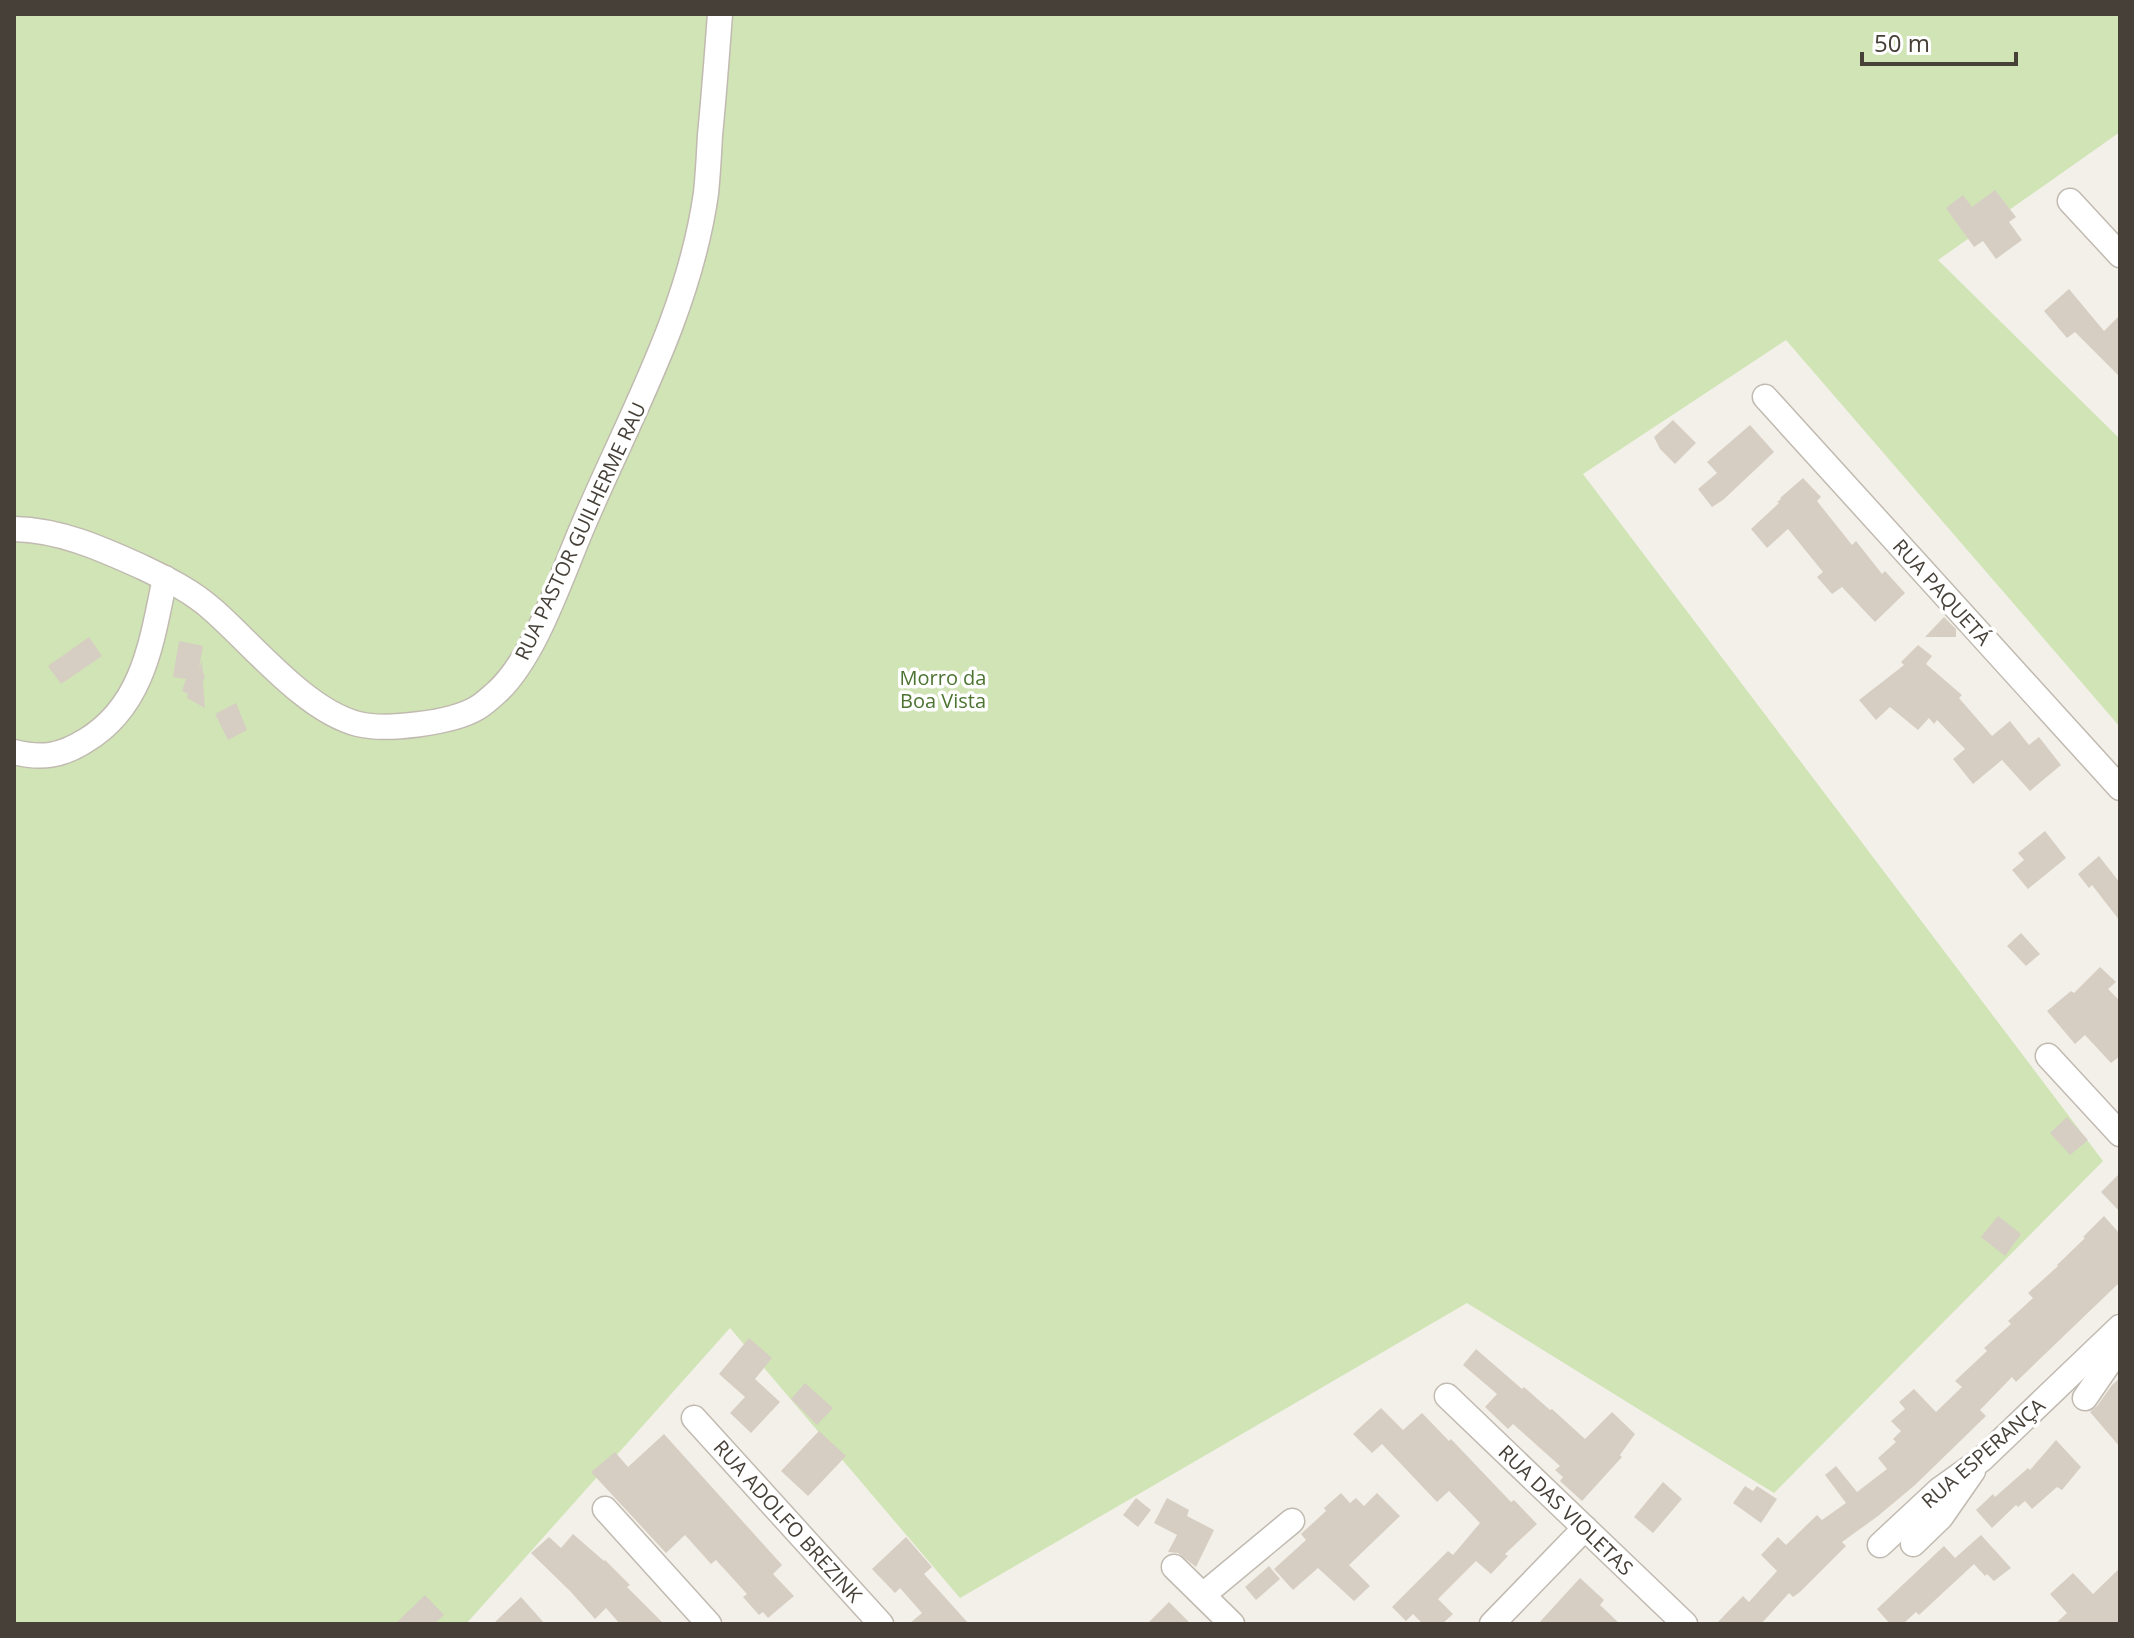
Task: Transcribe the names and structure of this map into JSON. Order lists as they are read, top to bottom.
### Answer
{
  "streets": {
    "street": [
      "RUA PASTOR GUILHERME RAU",
      "RUA PAQUETÁ",
      "RUA ESPERANÇA",
      "RUA DAS VIOLETAS",
      "RUA ADOLFO BREZINK"
    ]
  },
  "parks": ["Morro da Boa Vista"],
  "scale_bar": "50 m"
}
